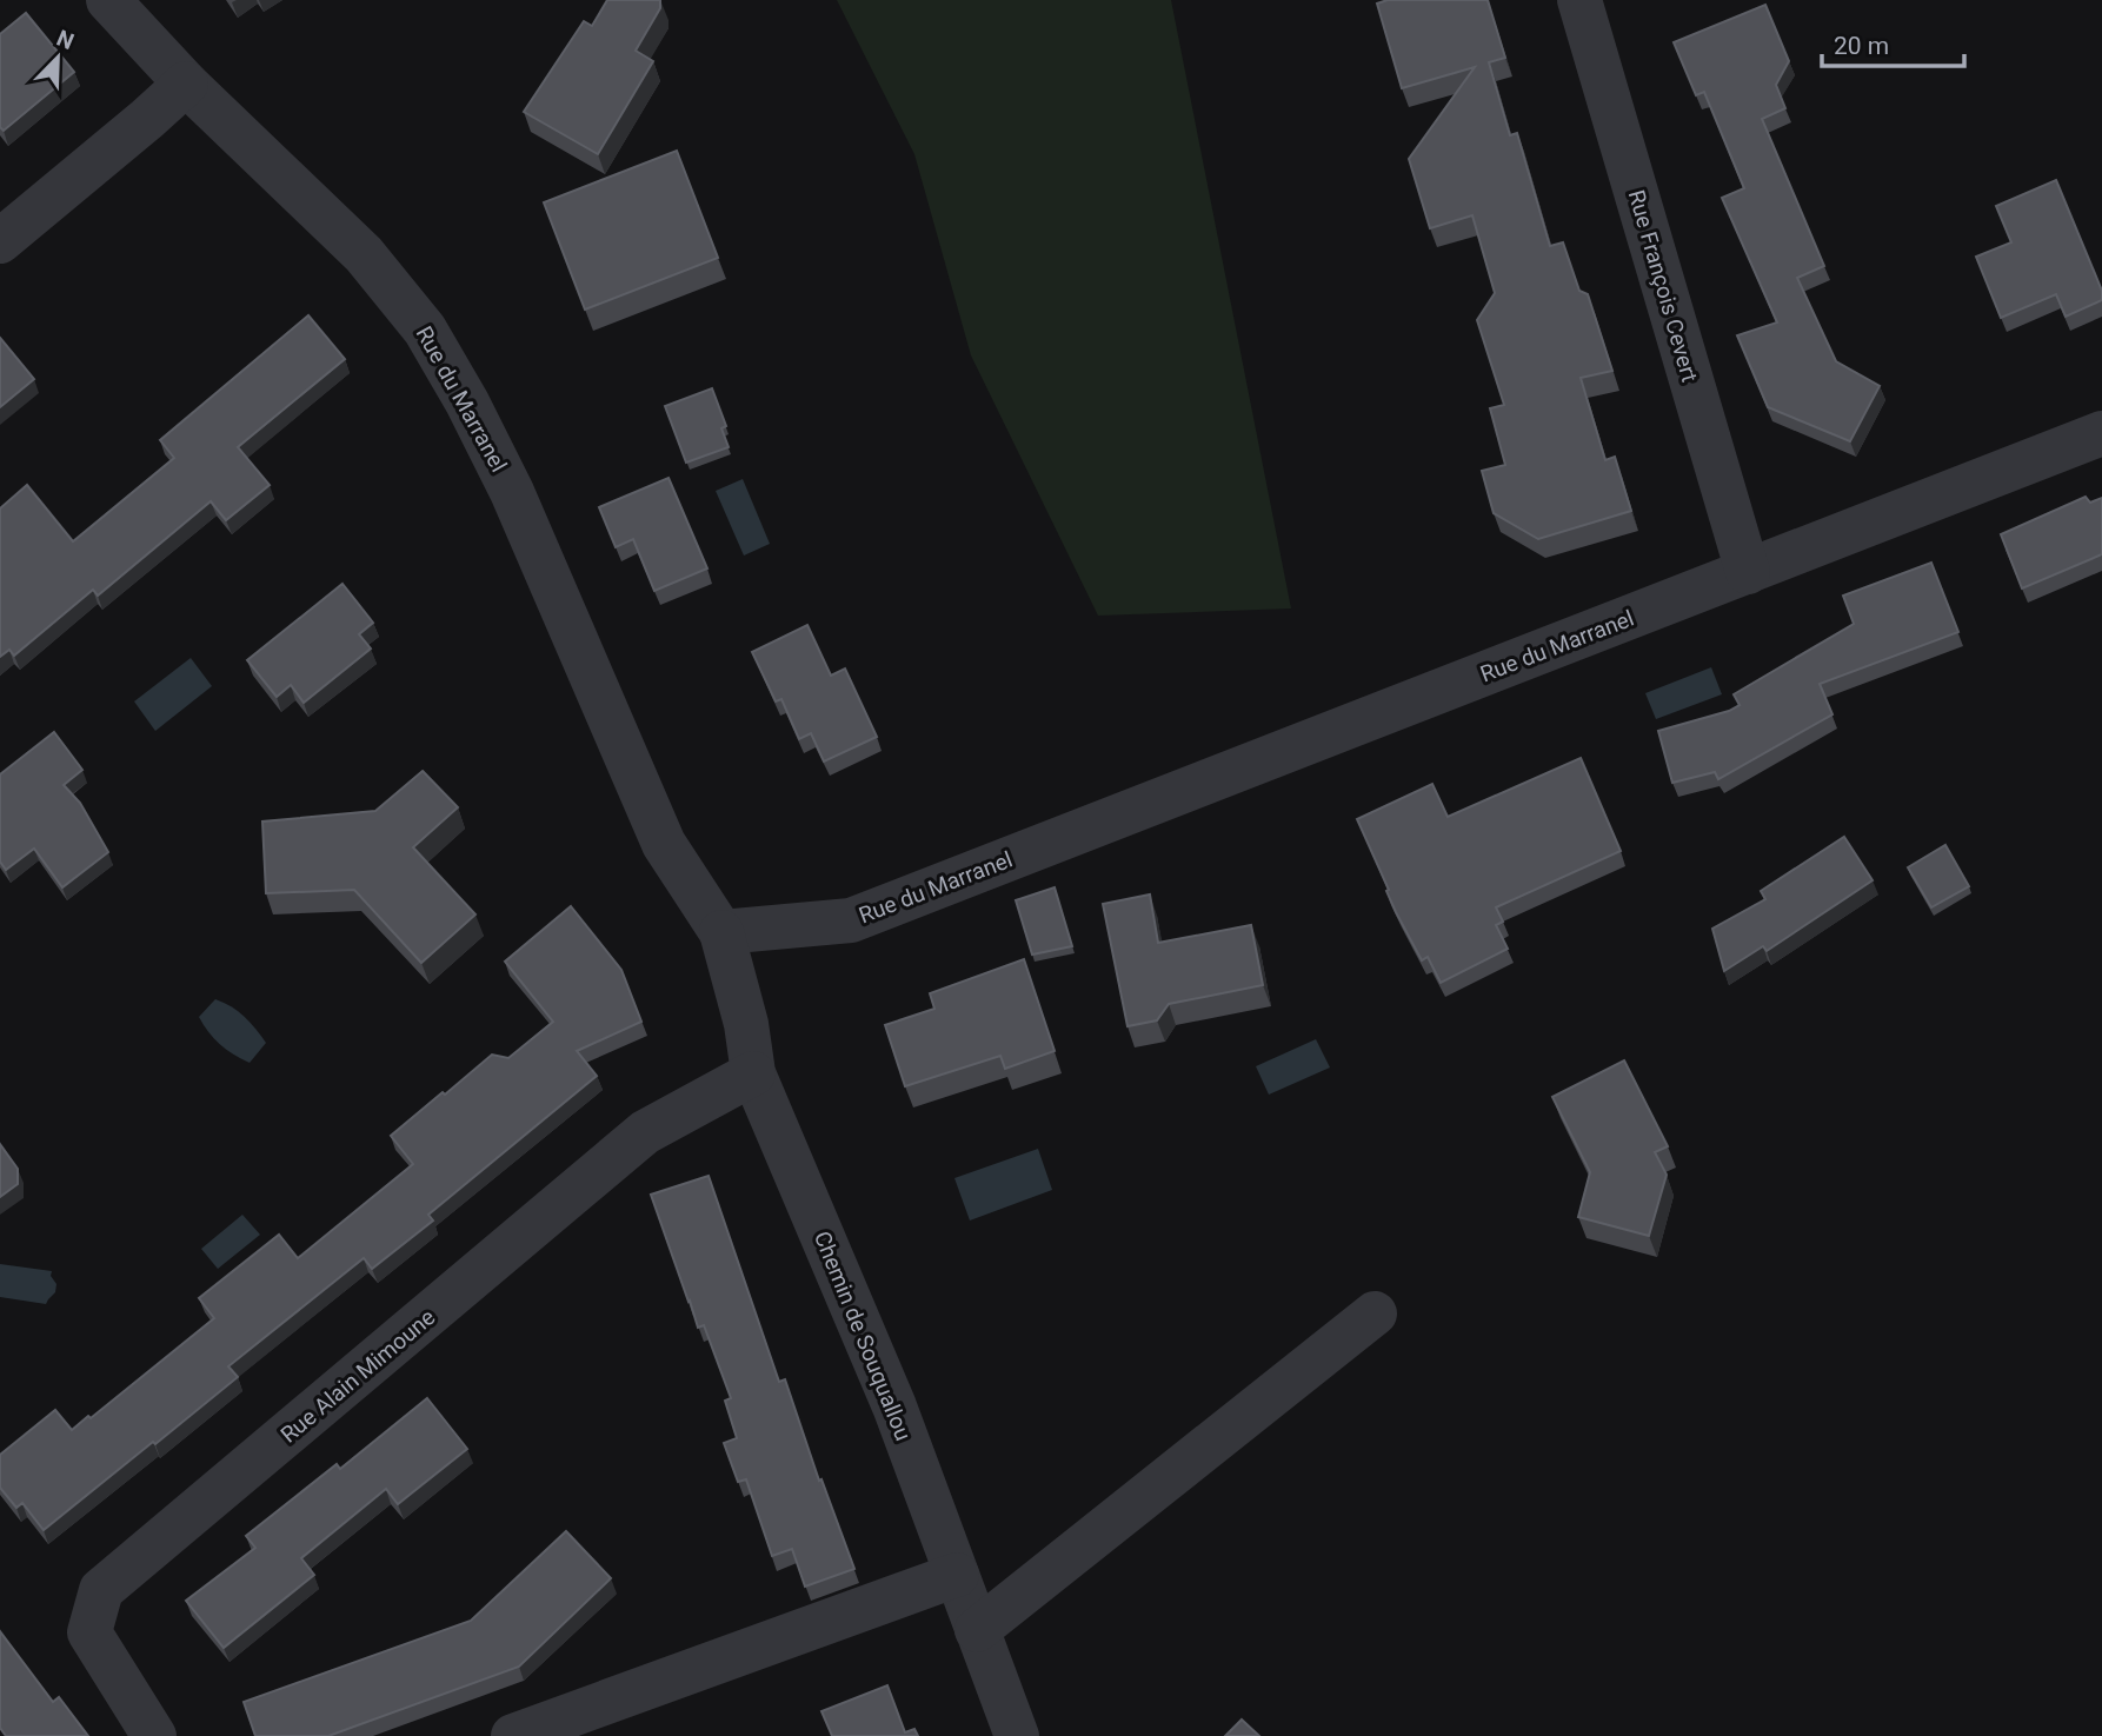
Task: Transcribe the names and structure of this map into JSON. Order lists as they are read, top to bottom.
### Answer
{
  "streets": {
    "street": [
      "Rue François Cevert",
      "Rue du Marranel",
      "Chemin de Souquallou",
      "Rue Alain Mimoune"
    ]
  },
  "crossings": [
    ["Rue François Cevert", "Rue du Marranel"],
    ["Rue du Marranel", "Chemin de Souquallou"],
    ["Chemin de Souquallou", "Rue Alain Mimoune"]
  ],
  "scale_bar": "20 m",
  "north": "top right"
}
